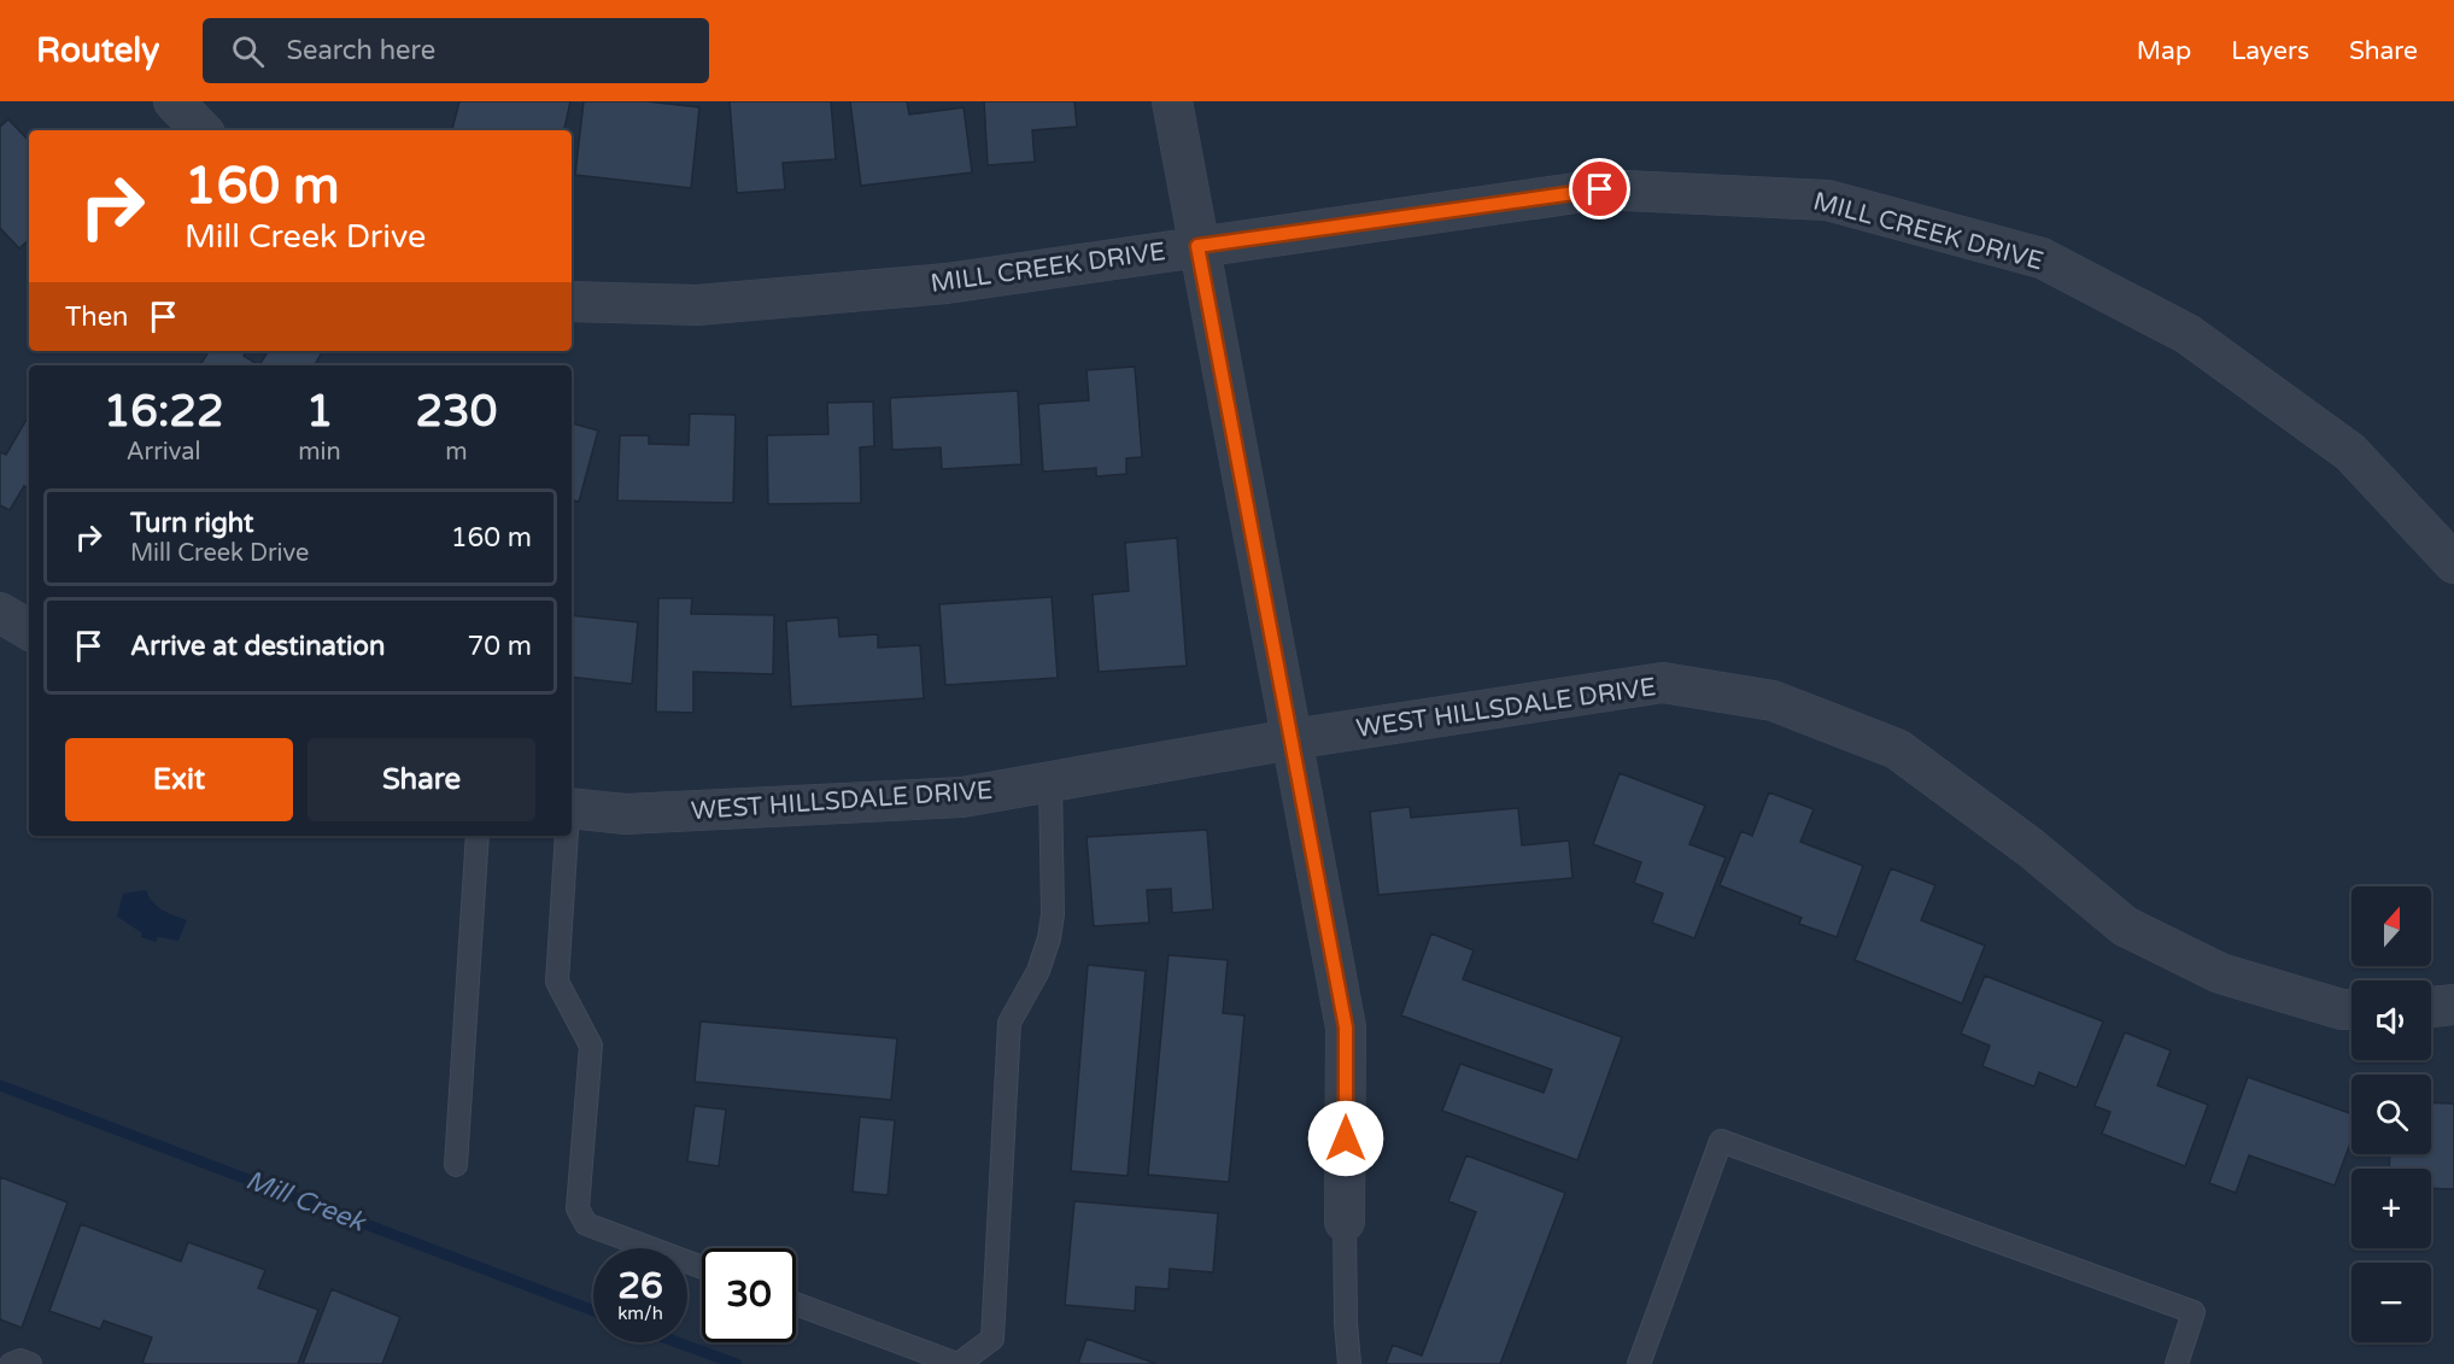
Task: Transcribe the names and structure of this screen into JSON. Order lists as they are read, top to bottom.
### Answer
{
  "streets": {
    "street": ["MILL CREEK DRIVE", "WEST HILLSDALE DRIVE"]
  },
  "water": ["Mill Creek"],
  "north": "top",
  "page": {
    "header": "Routely",
    "search": "Search here",
    "nav": ["Map", "Layers", "Share"],
    "turn": ["160 m", "Mill Creek Drive"],
    "then": "Then",
    "eta": [
      "16:22",
      "Arrival",
      "1",
      "min",
      "230",
      "m"
    ],
    "list": [
      {
        "name": "Turn right",
        "note": "Mill Creek Drive",
        "value": "160 m"
      },
      {
        "name": "Arrive at destination",
        "value": "70 m"
      }
    ],
    "buttons": ["Exit", "Share"],
    "map_buttons": ["+", "−"],
    "speed": "26 km/h",
    "limit": "30"
  }
}
